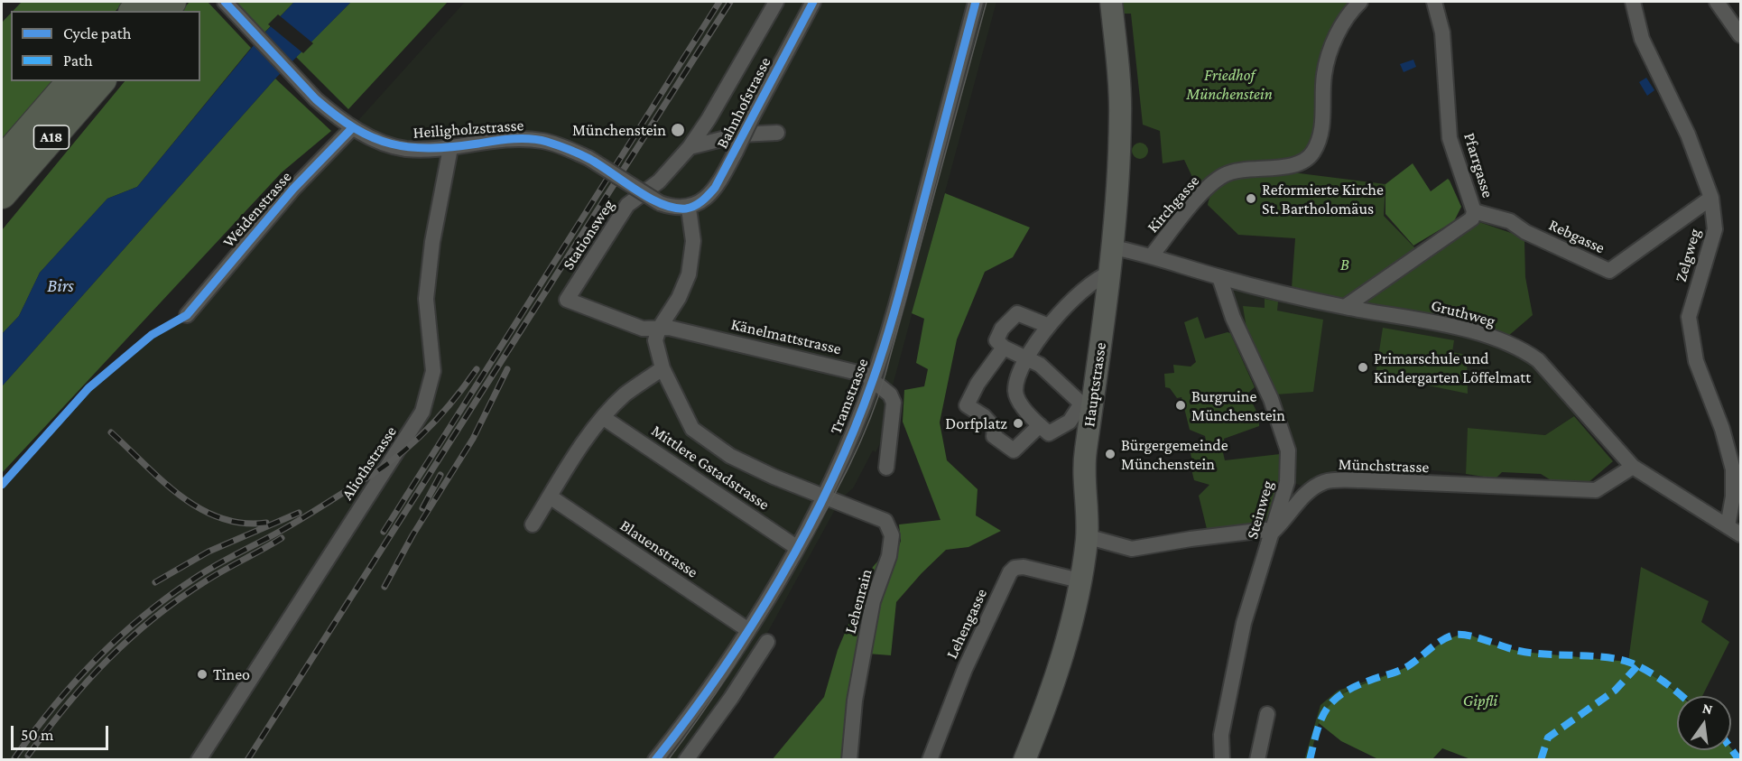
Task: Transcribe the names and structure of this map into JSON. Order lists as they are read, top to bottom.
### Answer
{
  "streets": {
    "highway": ["A18"],
    "main road": ["Hauptstrasse"],
    "street": [
      "Bahnhofstrasse",
      "Heiligholzstrasse",
      "Pfarrgasse",
      "Kirchgasse",
      "Weidenstrasse",
      "Stationsweg",
      "Rebgasse",
      "Zelgweg",
      "Gruthweg",
      "Känelmattstrasse",
      "Tramstrasse",
      "Aliothstrasse",
      "Münchstrasse",
      "Mittlere Gstadstrasse",
      "Steinweg",
      "Blauenstrasse",
      "Lehenrain",
      "Lehengasse"
    ]
  },
  "crossings": [
    ["Bahnhofstrasse", "Heiligholzstrasse"],
    ["Heiligholzstrasse", "Weidenstrasse"],
    ["Heiligholzstrasse", "Aliothstrasse"],
    ["Pfarrgasse", "Rebgasse"],
    ["Pfarrgasse", "Gruthweg"],
    ["Kirchgasse", "Gruthweg"],
    ["Stationsweg", "Känelmattstrasse"],
    ["Stationsweg", "Lehenrain"],
    ["Rebgasse", "Zelgweg"],
    ["Zelgweg", "Gruthweg"],
    ["Gruthweg", "Hauptstrasse"],
    ["Gruthweg", "Münchstrasse"],
    ["Gruthweg", "Steinweg"],
    ["Känelmattstrasse", "Tramstrasse"],
    ["Känelmattstrasse", "Lehenrain"],
    ["Hauptstrasse", "Lehengasse"],
    ["Tramstrasse", "Mittlere Gstadstrasse"],
    ["Tramstrasse", "Blauenstrasse"],
    ["Tramstrasse", "Lehenrain"],
    ["Münchstrasse", "Steinweg"]
  ],
  "water": ["Birs"],
  "parks": ["Friedhof Münchenstein", "B", "Gipfli"],
  "places": [
    "Münchenstein",
    "Reformierte Kirche St. Bartholomäus",
    "Primarschule und Kindergarten Löffelmatt",
    "Burgruine Münchenstein",
    "Dorfplatz",
    "Bürgergemeinde Münchenstein",
    "Tineo"
  ],
  "legend": ["Cycle path", "Path"],
  "scale_bar": "50 m",
  "north": "top"
}
